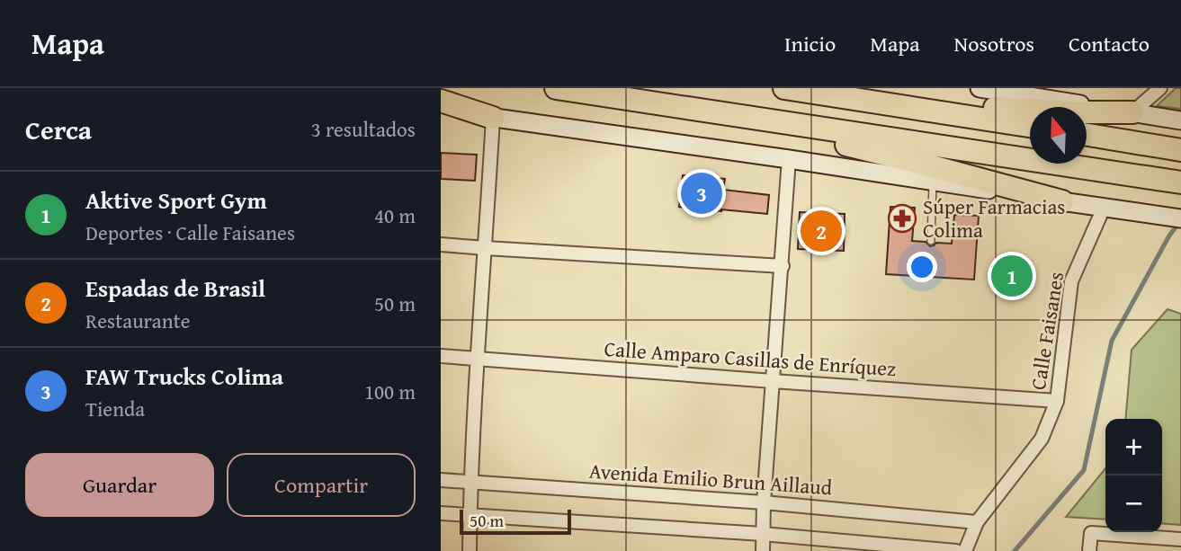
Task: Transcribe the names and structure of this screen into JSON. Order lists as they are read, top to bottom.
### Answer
{
  "streets": {
    "street": ["Calle Faisanes", "Calle Amparo Casillas de Enríquez", "Avenida Emilio Brun Aillaud"]
  },
  "crossings": [
    ["Calle Faisanes", "Calle Amparo Casillas de Enríquez"],
    ["Calle Faisanes", "Avenida Emilio Brun Aillaud"]
  ],
  "places": {
    "pharmacy": ["Súper Farmacias Colima"]
  },
  "scale_bar": "50 m",
  "north": "top",
  "page": {
    "header": "Mapa",
    "nav": [
      "Inicio",
      "Mapa",
      "Nosotros",
      "Contacto"
    ],
    "heading": ["Cerca", "3 resultados"],
    "pins": ["3", "2", "1"],
    "list": [
      {
        "mark": "1",
        "name": "Aktive Sport Gym",
        "note": "Deportes · Calle Faisanes",
        "value": "40 m"
      },
      {
        "mark": "2",
        "name": "Espadas de Brasil",
        "note": "Restaurante",
        "value": "50 m"
      },
      {
        "mark": "3",
        "name": "FAW Trucks Colima",
        "note": "Tienda",
        "value": "100 m"
      }
    ],
    "map_buttons": ["+", "−"],
    "buttons": ["Guardar", "Compartir"],
    "scale": "50 m"
  }
}
